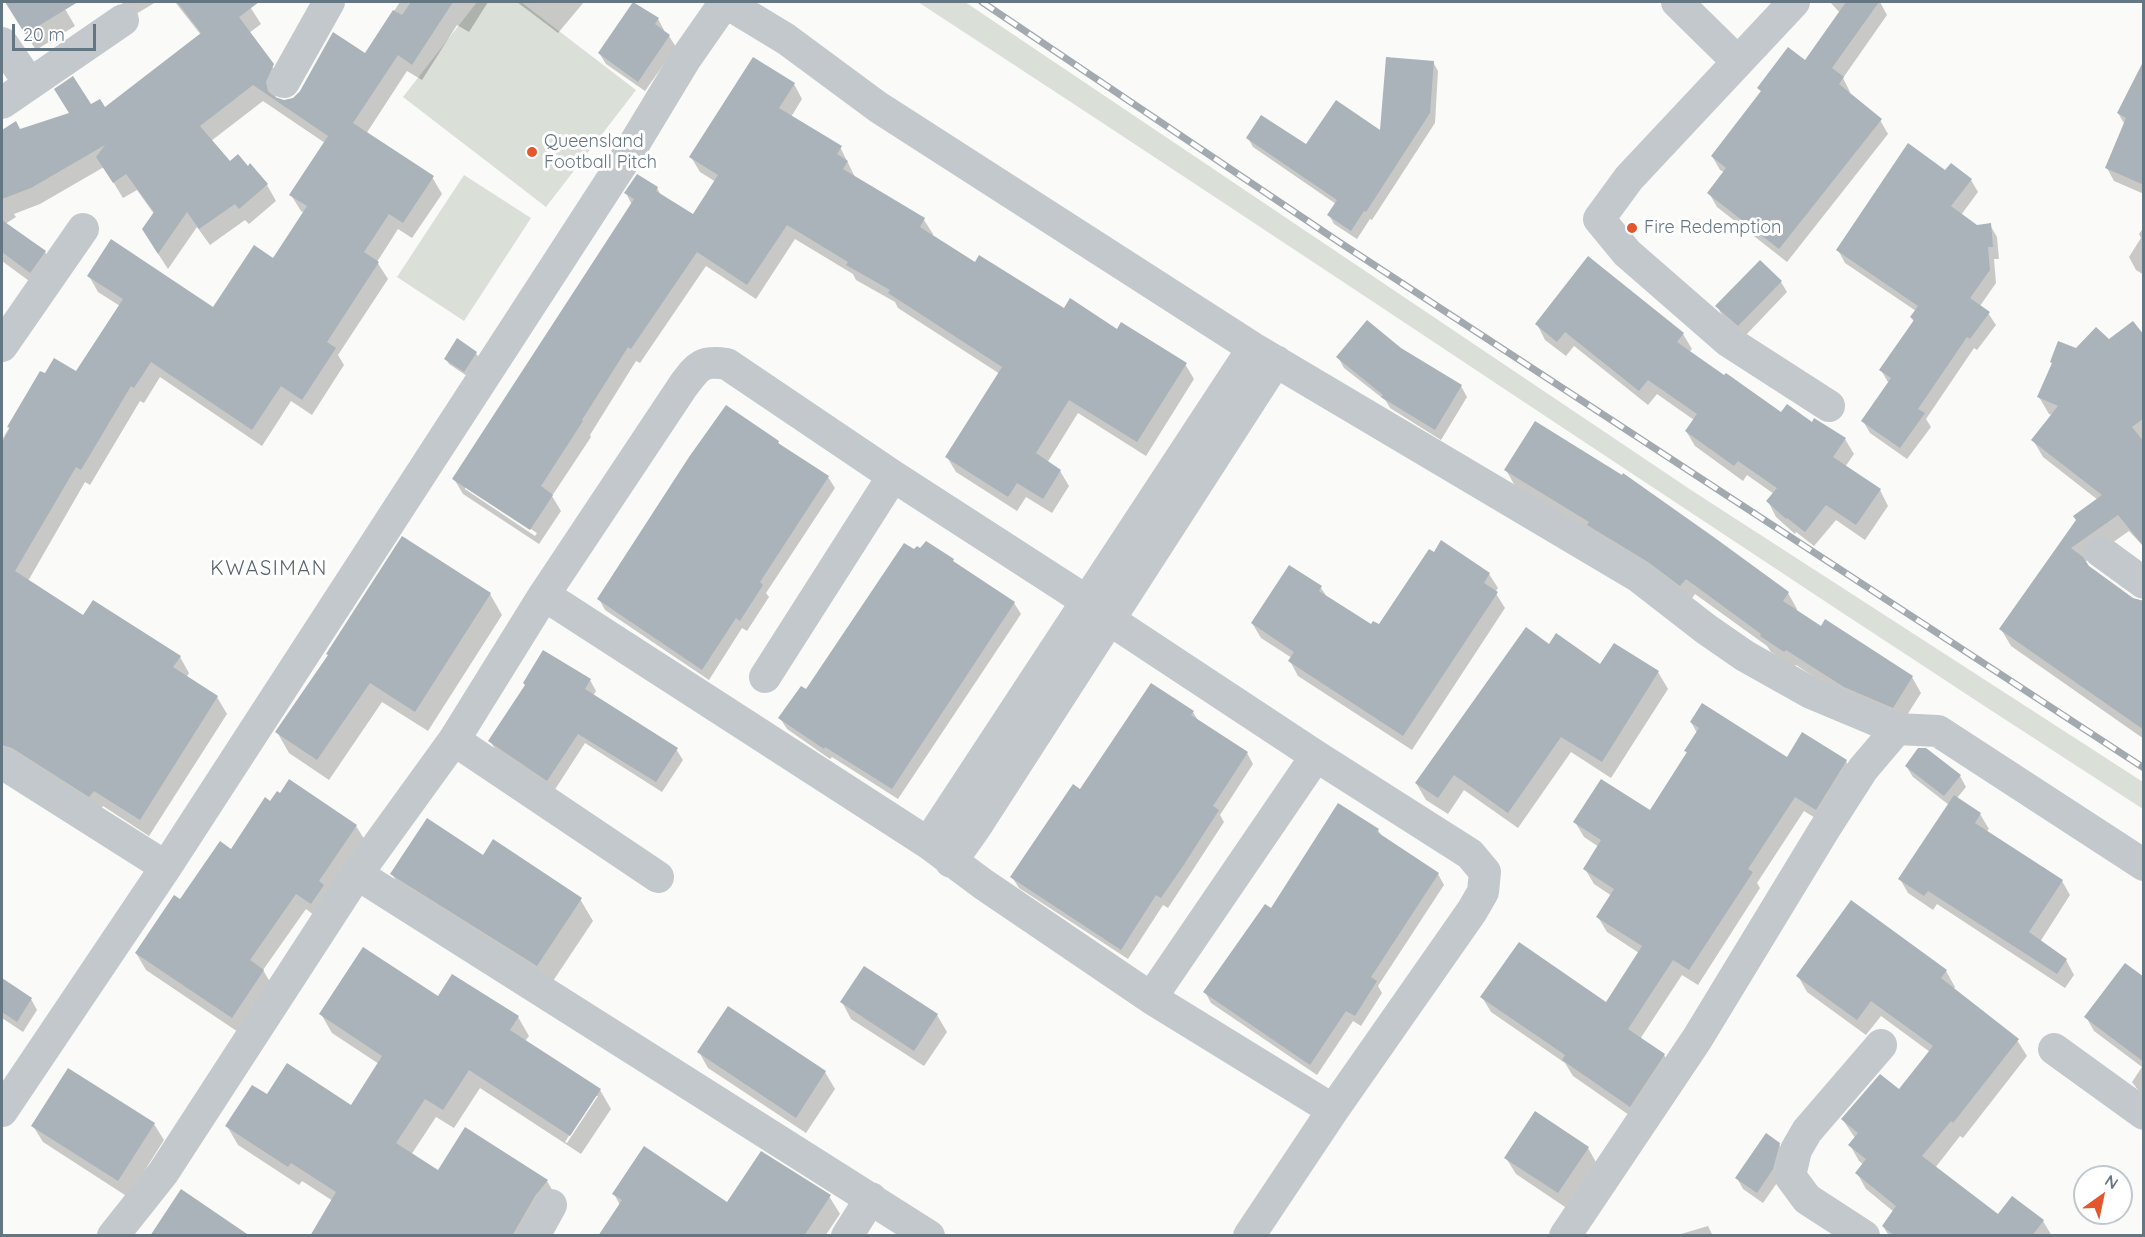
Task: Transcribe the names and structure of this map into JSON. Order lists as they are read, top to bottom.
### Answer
{
  "districts": ["KWASIMAN"],
  "places": ["Queensland Football Pitch", "Fire Redemption"],
  "scale_bar": "20 m",
  "north": "top right"
}
